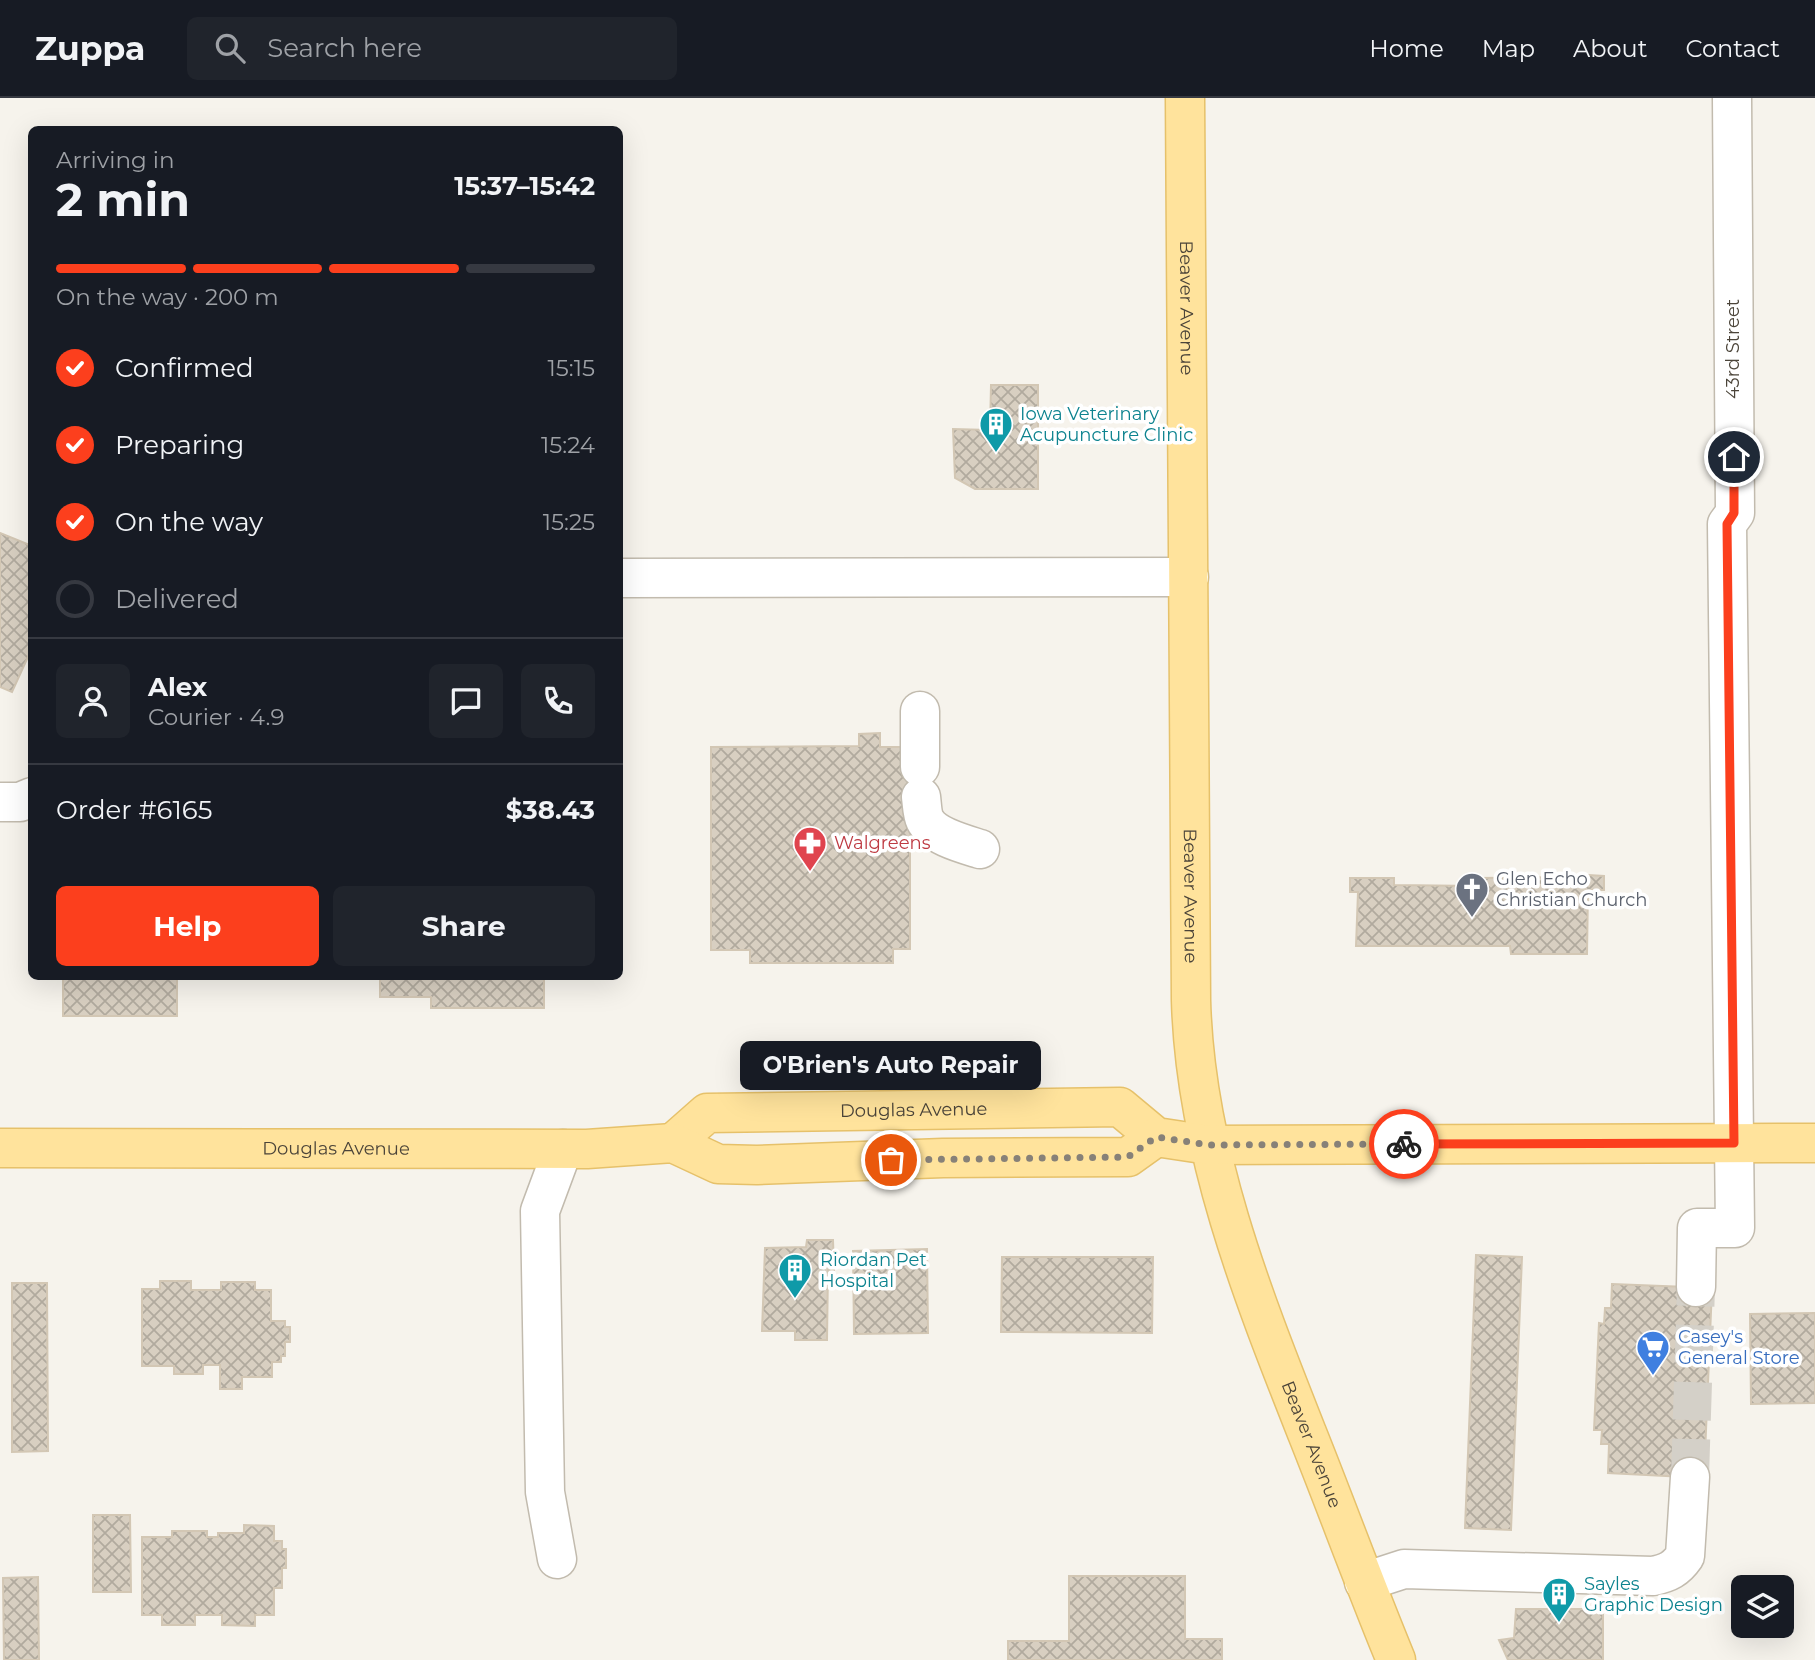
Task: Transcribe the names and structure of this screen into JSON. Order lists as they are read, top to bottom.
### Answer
{
  "streets": {
    "main road": ["Beaver Avenue", "Douglas Avenue"],
    "street": ["43rd Street"]
  },
  "places": {
    "building": ["Iowa Veterinary Acupuncture Clinic", "Riordan Pet Hospital", "Sayles Graphic Design"],
    "pharmacy": ["Walgreens"],
    "church": ["Glen Echo Christian Church"],
    "other": ["O'Brien's Auto Repair"],
    "supermarket": ["Casey's General Store"]
  },
  "page": {
    "header": "Zuppa",
    "search": "Search here",
    "nav": [
      "Home",
      "Map",
      "About",
      "Contact"
    ],
    "heading": ["2 min", "Arriving in", "15:37–15:42"],
    "panel": [
      "Alex",
      "Courier · 4.9",
      "Order #6165",
      "$38.43"
    ],
    "bar": "On the way · 200 m",
    "list": [
      ["Confirmed", "15:15"],
      ["Preparing", "15:24"],
      ["On the way", "15:25"],
      "Delivered"
    ],
    "buttons": ["Help", "Share"],
    "bubble": "O'Brien's Auto Repair"
  }
}
